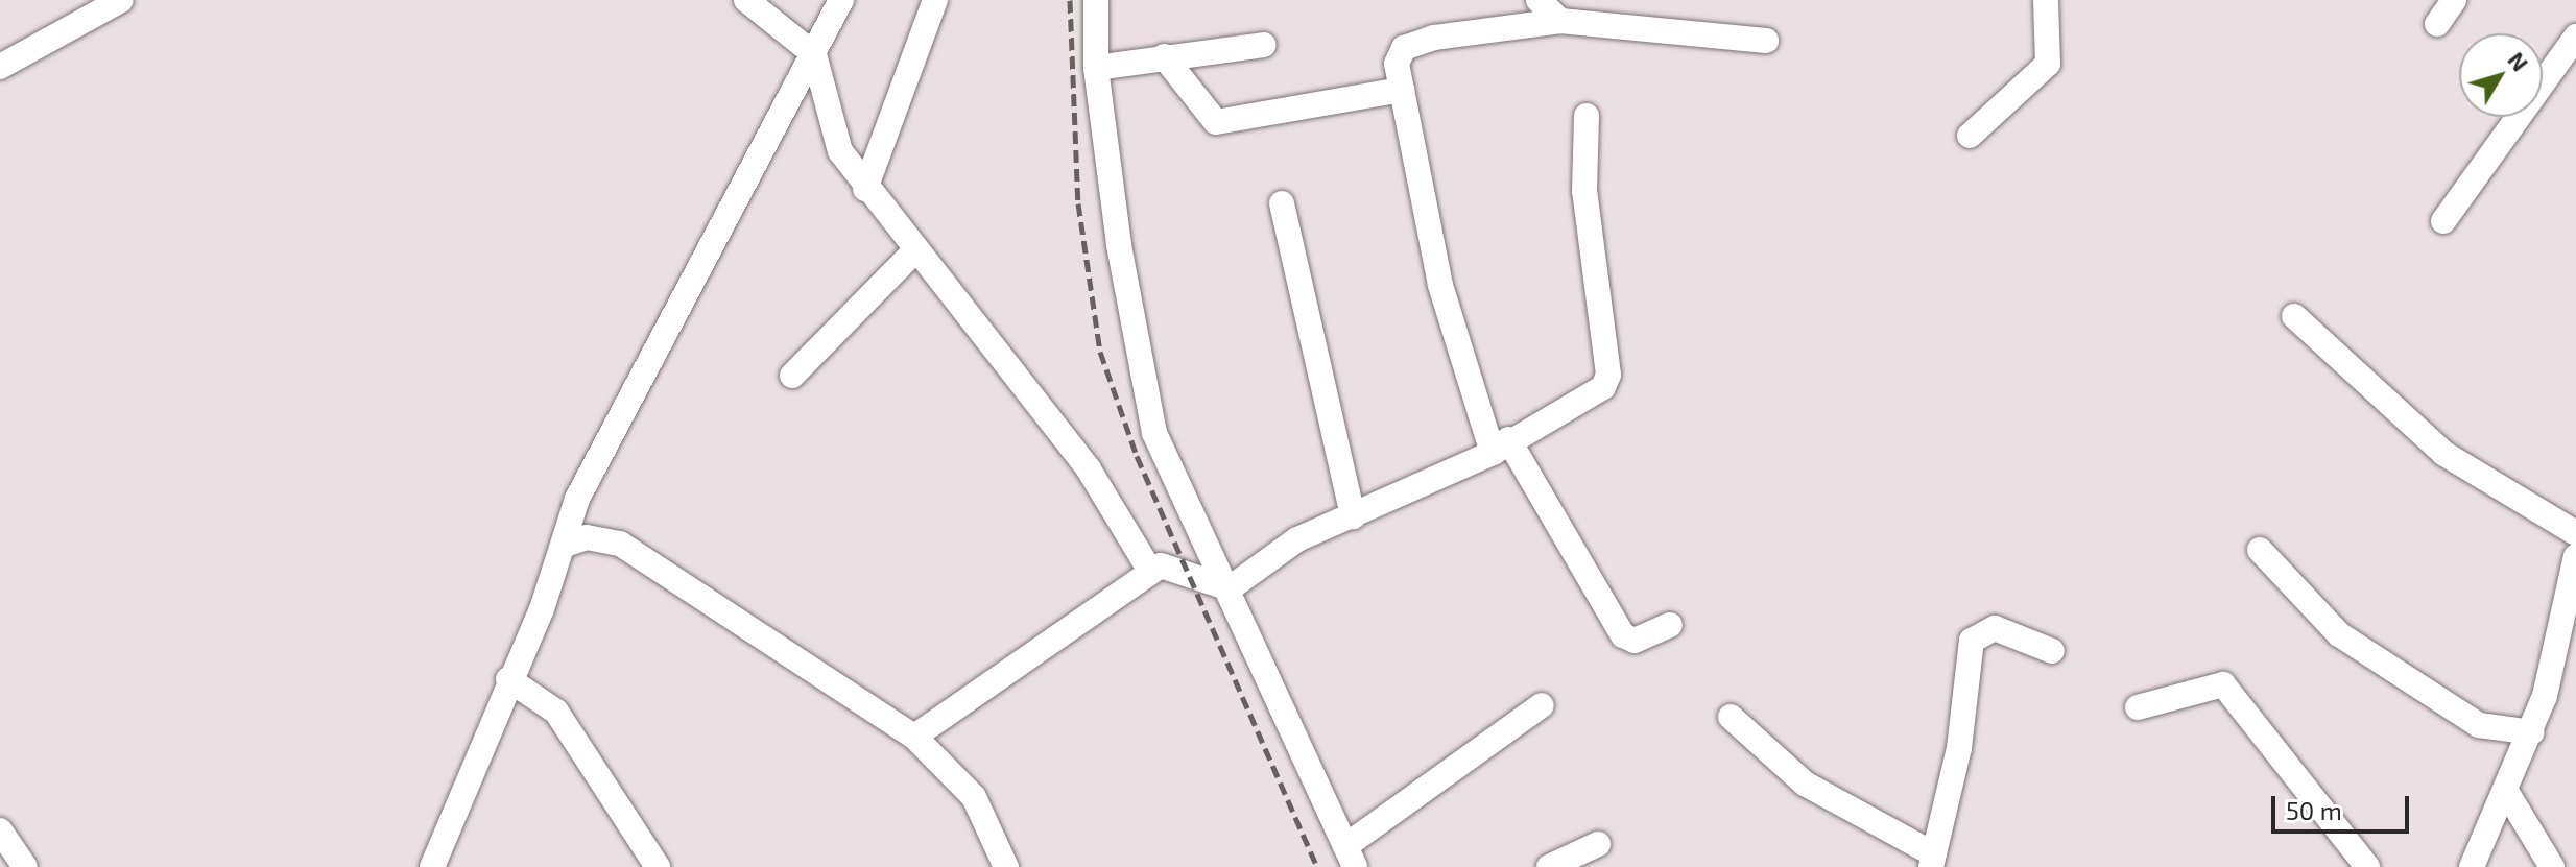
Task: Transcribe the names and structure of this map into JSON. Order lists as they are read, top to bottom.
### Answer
{
  "scale_bar": "50 m",
  "north": "top right"
}
